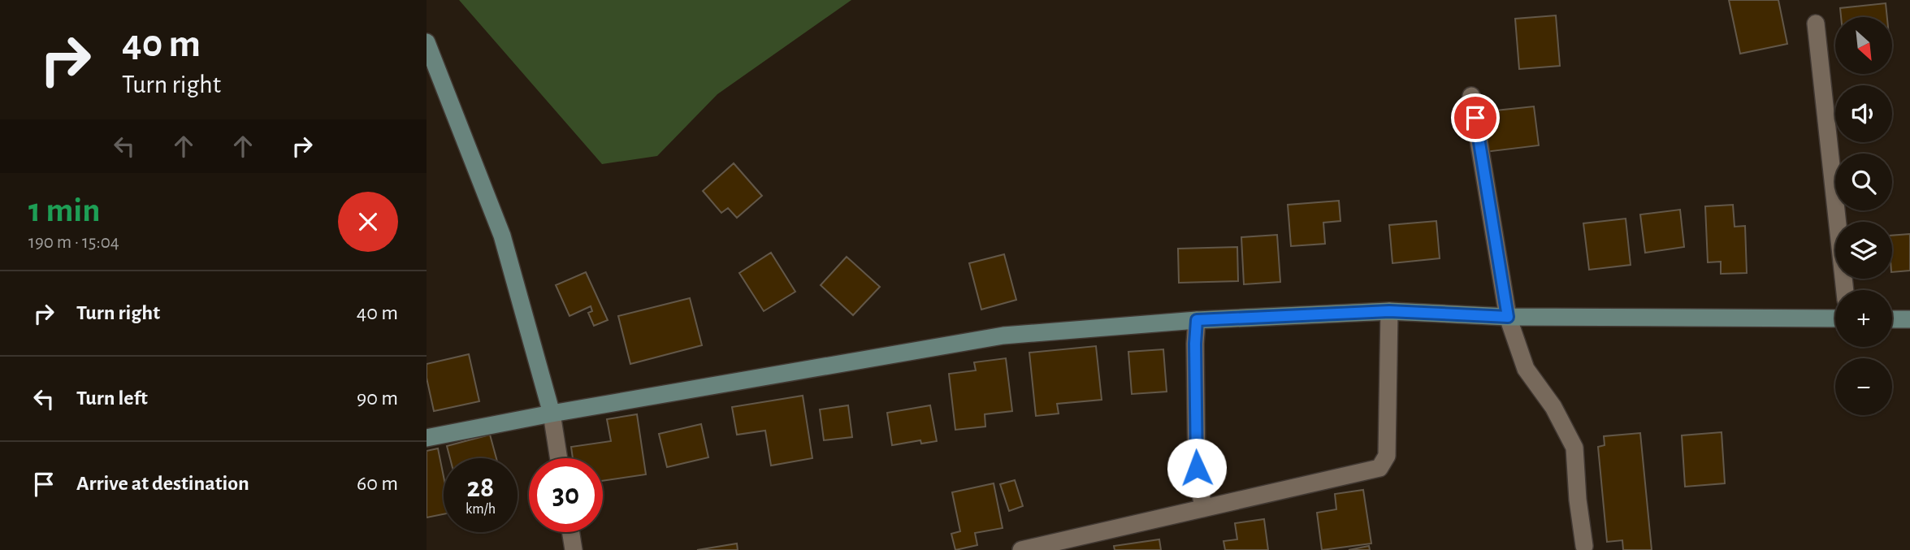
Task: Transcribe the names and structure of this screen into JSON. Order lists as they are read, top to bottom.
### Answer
{
  "north": "bottom right",
  "page": {
    "turn": ["40 m", "Turn right"],
    "map_buttons": ["+", "−"],
    "heading": ["1 min", "190 m · 15:04"],
    "list": [
      {
        "name": "Turn right",
        "value": "40 m"
      },
      {
        "name": "Turn left",
        "value": "90 m"
      },
      {
        "name": "Arrive at destination",
        "value": "60 m"
      }
    ],
    "speed": "28 km/h",
    "limit": "30"
  }
}
